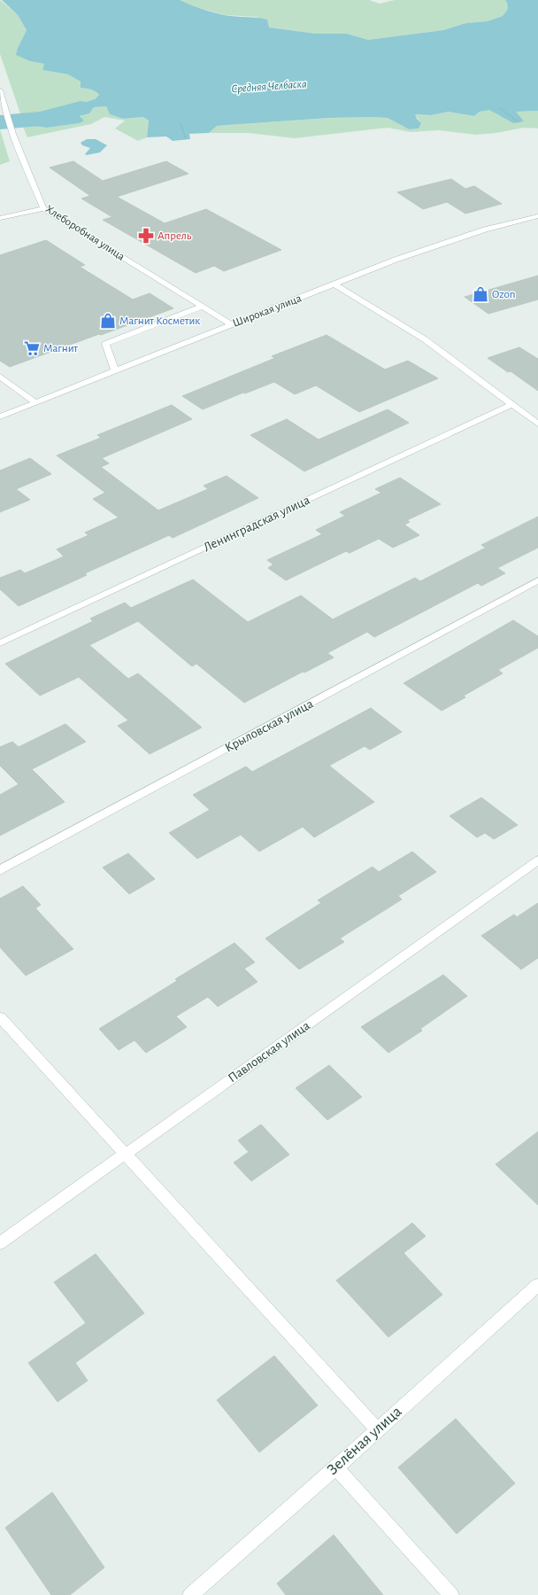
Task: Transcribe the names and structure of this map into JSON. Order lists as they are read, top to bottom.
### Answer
{
  "streets": {
    "street": [
      "Хлеборобная улица",
      "Широкая улица",
      "Ленинградская улица",
      "Крыловская улица",
      "Павловская улица",
      "Зелёная улица"
    ]
  },
  "crossings": [
    ["Хлеборобная улица", "Широкая улица"]
  ],
  "water": ["Средняя Челбаска"],
  "places": {
    "pharmacy": ["Апрель"],
    "shop": ["Ozon", "Магнит Косметик"],
    "supermarket": ["Магнит"]
  }
}
